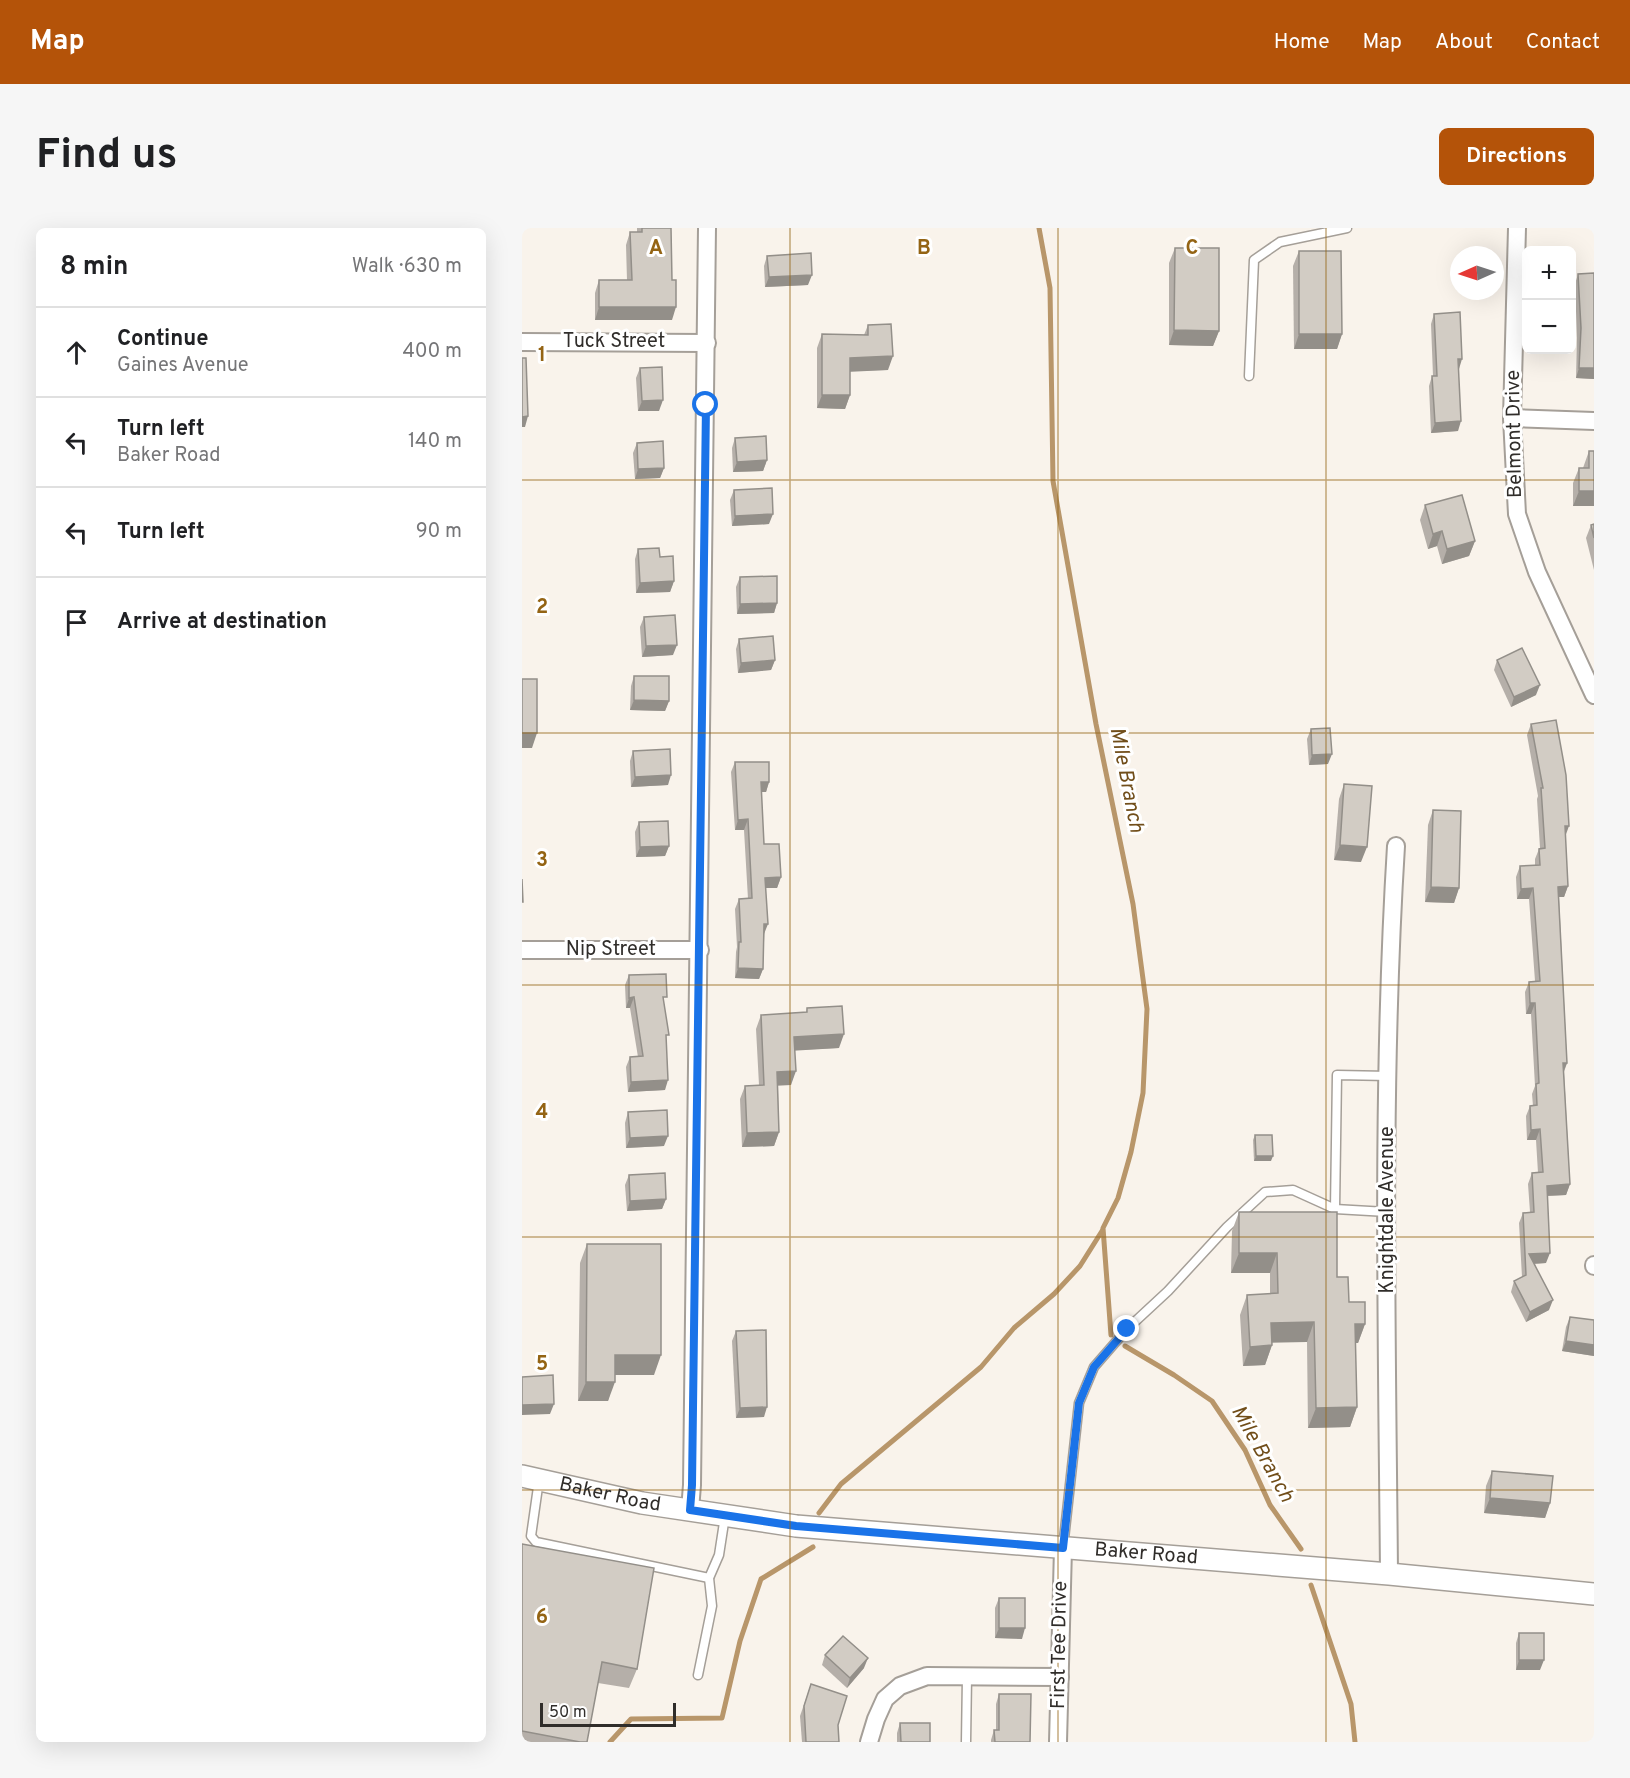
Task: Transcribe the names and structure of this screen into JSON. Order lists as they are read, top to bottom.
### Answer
{
  "streets": {
    "street": [
      "Tuck Street",
      "Belmont Drive",
      "Nip Street",
      "Knightdale Avenue",
      "Baker Road",
      "First Tee Drive"
    ]
  },
  "crossings": [
    ["Knightdale Avenue", "Baker Road"],
    ["Baker Road", "First Tee Drive"]
  ],
  "water": ["Mile Branch"],
  "scale_bar": "50 m",
  "north": "left",
  "page": {
    "header": "Map",
    "nav": [
      "Home",
      "Map",
      "About",
      "Contact"
    ],
    "buttons": "Directions",
    "title": "Find us",
    "heading": ["8 min", "Walk · 630 m"],
    "map_buttons": ["+", "−"],
    "list": [
      ["Continue", "Gaines Avenue", "400 m"],
      ["Turn left", "Baker Road", "140 m"],
      ["Turn left", "90 m"],
      "Arrive at destination"
    ],
    "scale": "50 m"
  },
  "grid": {
    "columns": ["A", "B", "C"],
    "rows": [
      "1",
      "2",
      "3",
      "4",
      "5",
      "6"
    ]
  }
}
